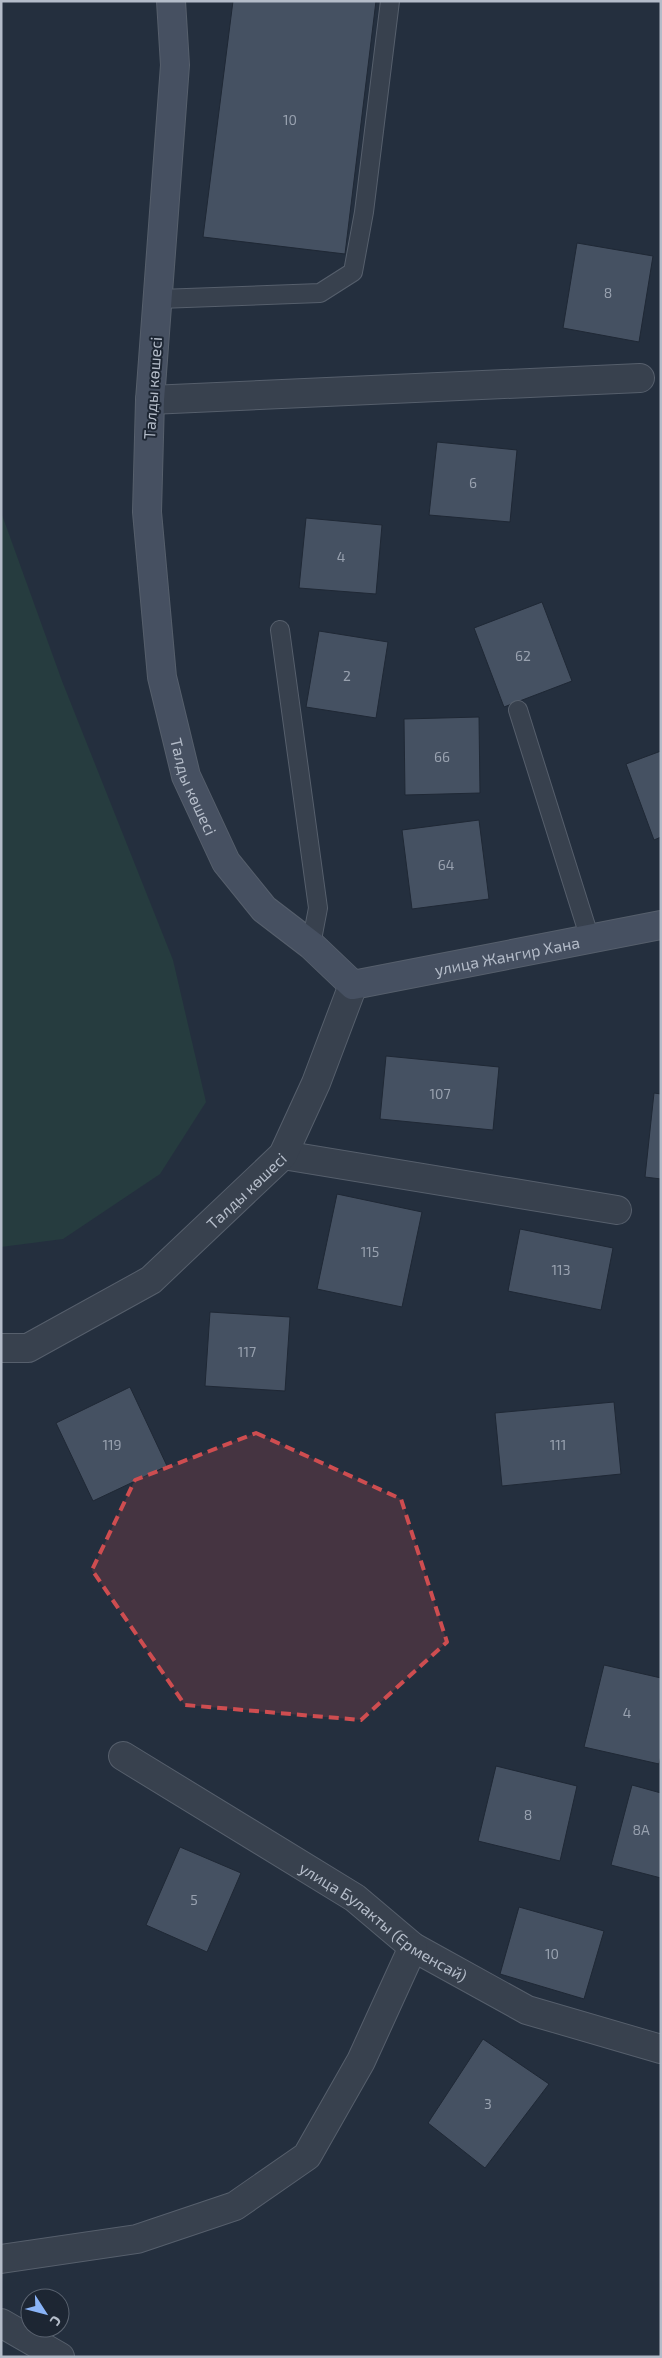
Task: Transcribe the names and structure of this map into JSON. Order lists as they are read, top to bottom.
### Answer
{
  "streets": {
    "street": ["Талды көшесі", "улица Жангир Хана", "улица Булакты (Ерменсай)"]
  },
  "crossings": [
    ["Талды көшесі", "улица Жангир Хана"]
  ],
  "house_numbers": [
    "10",
    "8",
    "6",
    "4",
    "62",
    "2",
    "66",
    "64",
    "107",
    "115",
    "113",
    "117",
    "119",
    "111",
    "4",
    "8",
    "8А",
    "5",
    "10",
    "3"
  ],
  "north": "bottom right"
}
